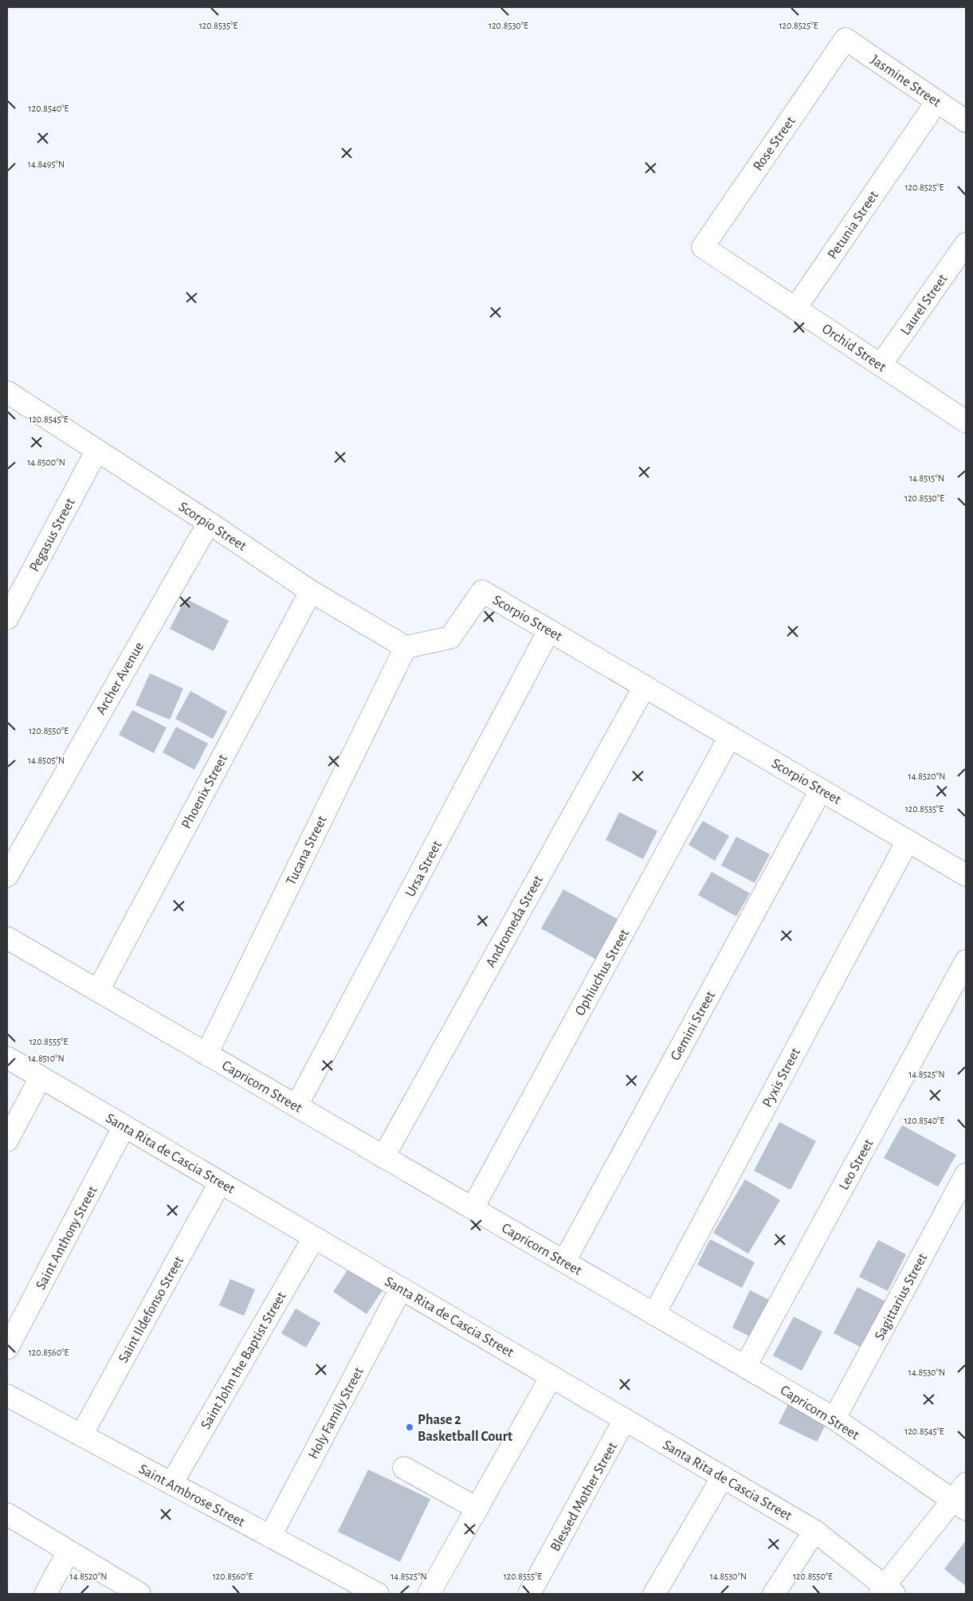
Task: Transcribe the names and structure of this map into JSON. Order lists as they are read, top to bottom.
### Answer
{
  "streets": {
    "street": [
      "Jasmine Street",
      "Rose Street",
      "Petunia Street",
      "Laurel Street",
      "Orchid Street",
      "Scorpio Street",
      "Pegasus Street",
      "Archer Avenue",
      "Phoenix Street",
      "Tucana Street",
      "Ursa Street",
      "Andromeda Street",
      "Ophiuchus Street",
      "Gemini Street",
      "Pyxis Street",
      "Capricorn Street",
      "Santa Rita de Cascia Street",
      "Leo Street",
      "Saint Anthony Street",
      "Sagittarius Street",
      "Saint Ildefonso Street",
      "Saint John the Baptist Street",
      "Holy Family Street",
      "Saint Ambrose Street",
      "Blessed Mother Street"
    ]
  },
  "crossings": [
    ["Jasmine Street", "Rose Street"],
    ["Jasmine Street", "Petunia Street"],
    ["Rose Street", "Orchid Street"],
    ["Petunia Street", "Orchid Street"],
    ["Laurel Street", "Orchid Street"],
    ["Scorpio Street", "Pegasus Street"],
    ["Scorpio Street", "Archer Avenue"],
    ["Scorpio Street", "Phoenix Street"],
    ["Scorpio Street", "Tucana Street"],
    ["Scorpio Street", "Ursa Street"],
    ["Scorpio Street", "Andromeda Street"],
    ["Scorpio Street", "Ophiuchus Street"],
    ["Scorpio Street", "Gemini Street"],
    ["Scorpio Street", "Pyxis Street"],
    ["Phoenix Street", "Capricorn Street"],
    ["Tucana Street", "Capricorn Street"],
    ["Ursa Street", "Capricorn Street"],
    ["Andromeda Street", "Capricorn Street"],
    ["Ophiuchus Street", "Capricorn Street"],
    ["Gemini Street", "Capricorn Street"],
    ["Pyxis Street", "Capricorn Street"],
    ["Capricorn Street", "Leo Street"],
    ["Capricorn Street", "Sagittarius Street"],
    ["Santa Rita de Cascia Street", "Saint Anthony Street"],
    ["Santa Rita de Cascia Street", "Saint Ildefonso Street"],
    ["Santa Rita de Cascia Street", "Saint John the Baptist Street"],
    ["Santa Rita de Cascia Street", "Holy Family Street"],
    ["Santa Rita de Cascia Street", "Blessed Mother Street"],
    ["Saint Ildefonso Street", "Saint Ambrose Street"],
    ["Saint John the Baptist Street", "Saint Ambrose Street"],
    ["Holy Family Street", "Saint Ambrose Street"]
  ],
  "places": ["Phase 2 Basketball Court"],
  "coordinates": [
    "120.8535°E",
    "120.8530°E",
    "120.8525°E",
    "120.8540°E",
    "14.8495°N",
    "120.8545°E",
    "14.8500°N",
    "14.8515°N",
    "120.8550°E",
    "14.8505°N",
    "14.8520°N",
    "120.8555°E",
    "14.8510°N",
    "14.8525°N",
    "120.8560°E",
    "14.8530°N"
  ]
}
